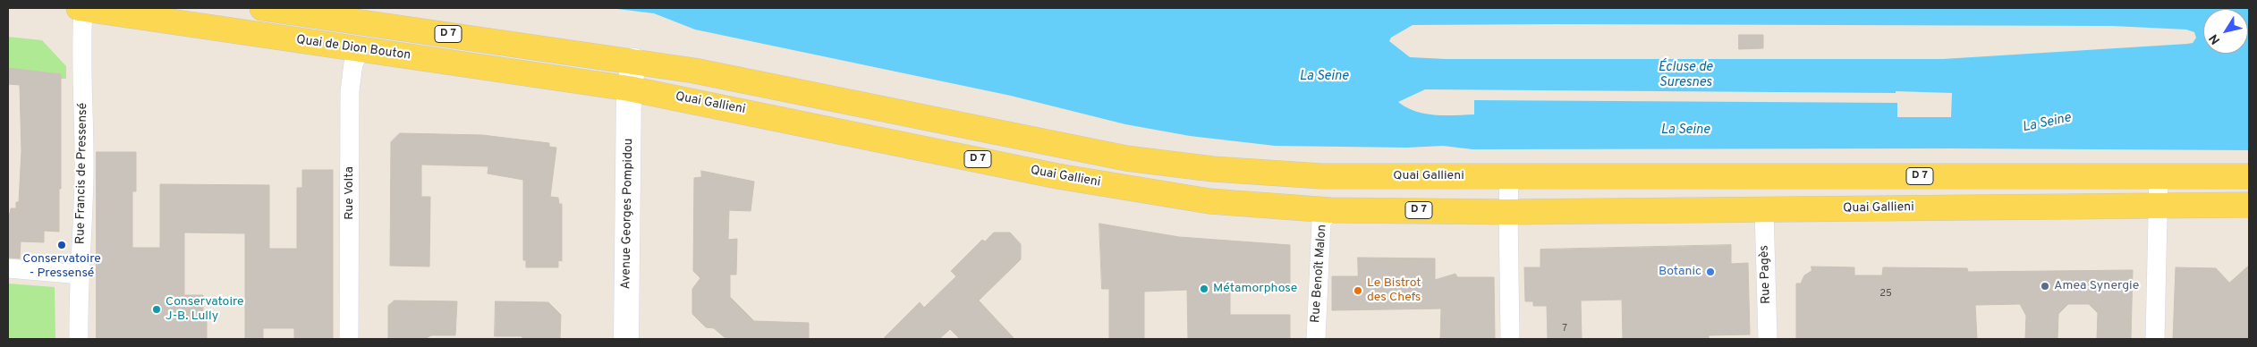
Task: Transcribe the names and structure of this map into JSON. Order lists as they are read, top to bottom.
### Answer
{
  "streets": {
    "main road": ["D 7", "Quai de Dion Bouton", "Quai Gallieni"],
    "street": [
      "Rue Francis de Pressensé",
      "Rue Volta",
      "Avenue Georges Pompidou",
      "Rue Benoît Malon",
      "Rue Pagès"
    ]
  },
  "crossings": [
    ["D 7", "Quai Gallieni"],
    ["D 7", "Avenue Georges Pompidou"],
    ["Quai de Dion Bouton", "Quai Gallieni"],
    ["Quai de Dion Bouton", "Rue Francis de Pressensé"],
    ["Quai de Dion Bouton", "Rue Volta"],
    ["Quai de Dion Bouton", "Avenue Georges Pompidou"],
    ["Quai Gallieni", "Avenue Georges Pompidou"],
    ["Quai Gallieni", "Rue Benoît Malon"],
    ["Quai Gallieni", "Rue Pagès"]
  ],
  "water": ["Écluse de Suresnes", "La Seine"],
  "places": [
    "Conservatoire - Pressensé",
    "Botanic",
    "Amea Synergie",
    "Métamorphose",
    "Le Bistrot des Chefs",
    "Conservatoire J-B. Lully"
  ],
  "house_numbers": ["25", "7"],
  "north": "bottom left"
}
